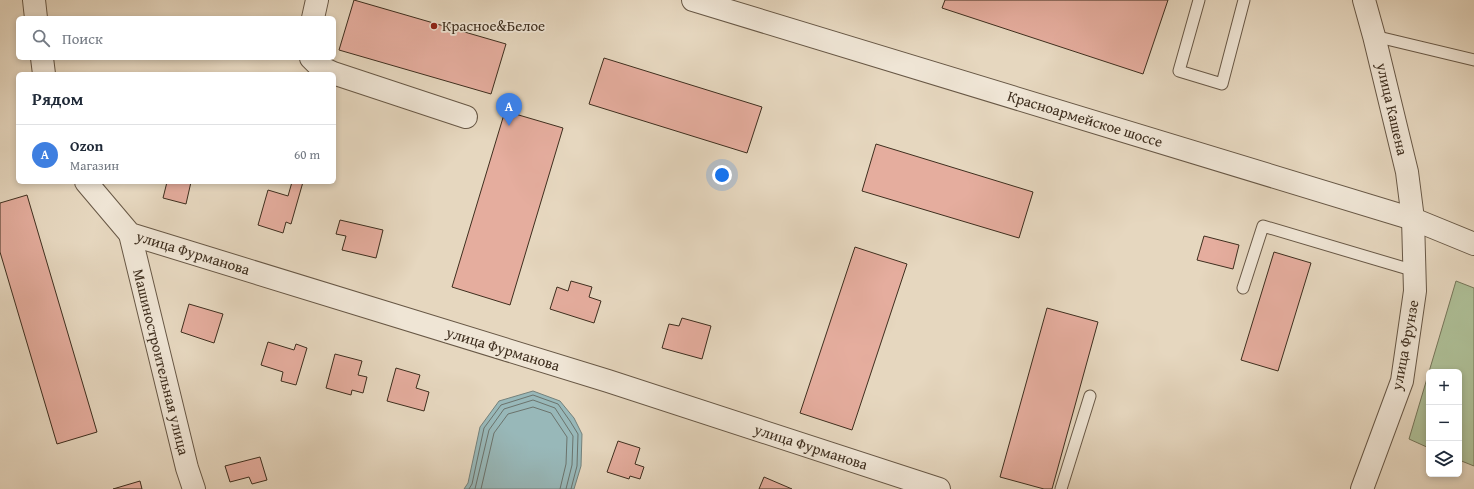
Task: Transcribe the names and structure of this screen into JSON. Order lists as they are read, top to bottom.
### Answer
{
  "streets": {
    "street": [
      "улица Кашена",
      "Красноармейское шоссе",
      "улица Фурманова",
      "улица Фрунзе",
      "Машиностроительная улица"
    ]
  },
  "crossings": [
    ["улица Кашена", "Красноармейское шоссе"],
    ["улица Кашена", "улица Фрунзе"],
    ["Красноармейское шоссе", "улица Фрунзе"],
    ["улица Фурманова", "Машиностроительная улица"]
  ],
  "places": ["Красное&Белое"],
  "page": {
    "search": "Поиск",
    "heading": "Рядом",
    "pins": "A",
    "list": [
      {
        "mark": "A",
        "name": "Ozon",
        "note": "Магазин",
        "value": "60 m"
      }
    ],
    "map_buttons": ["+", "−"]
  }
}
